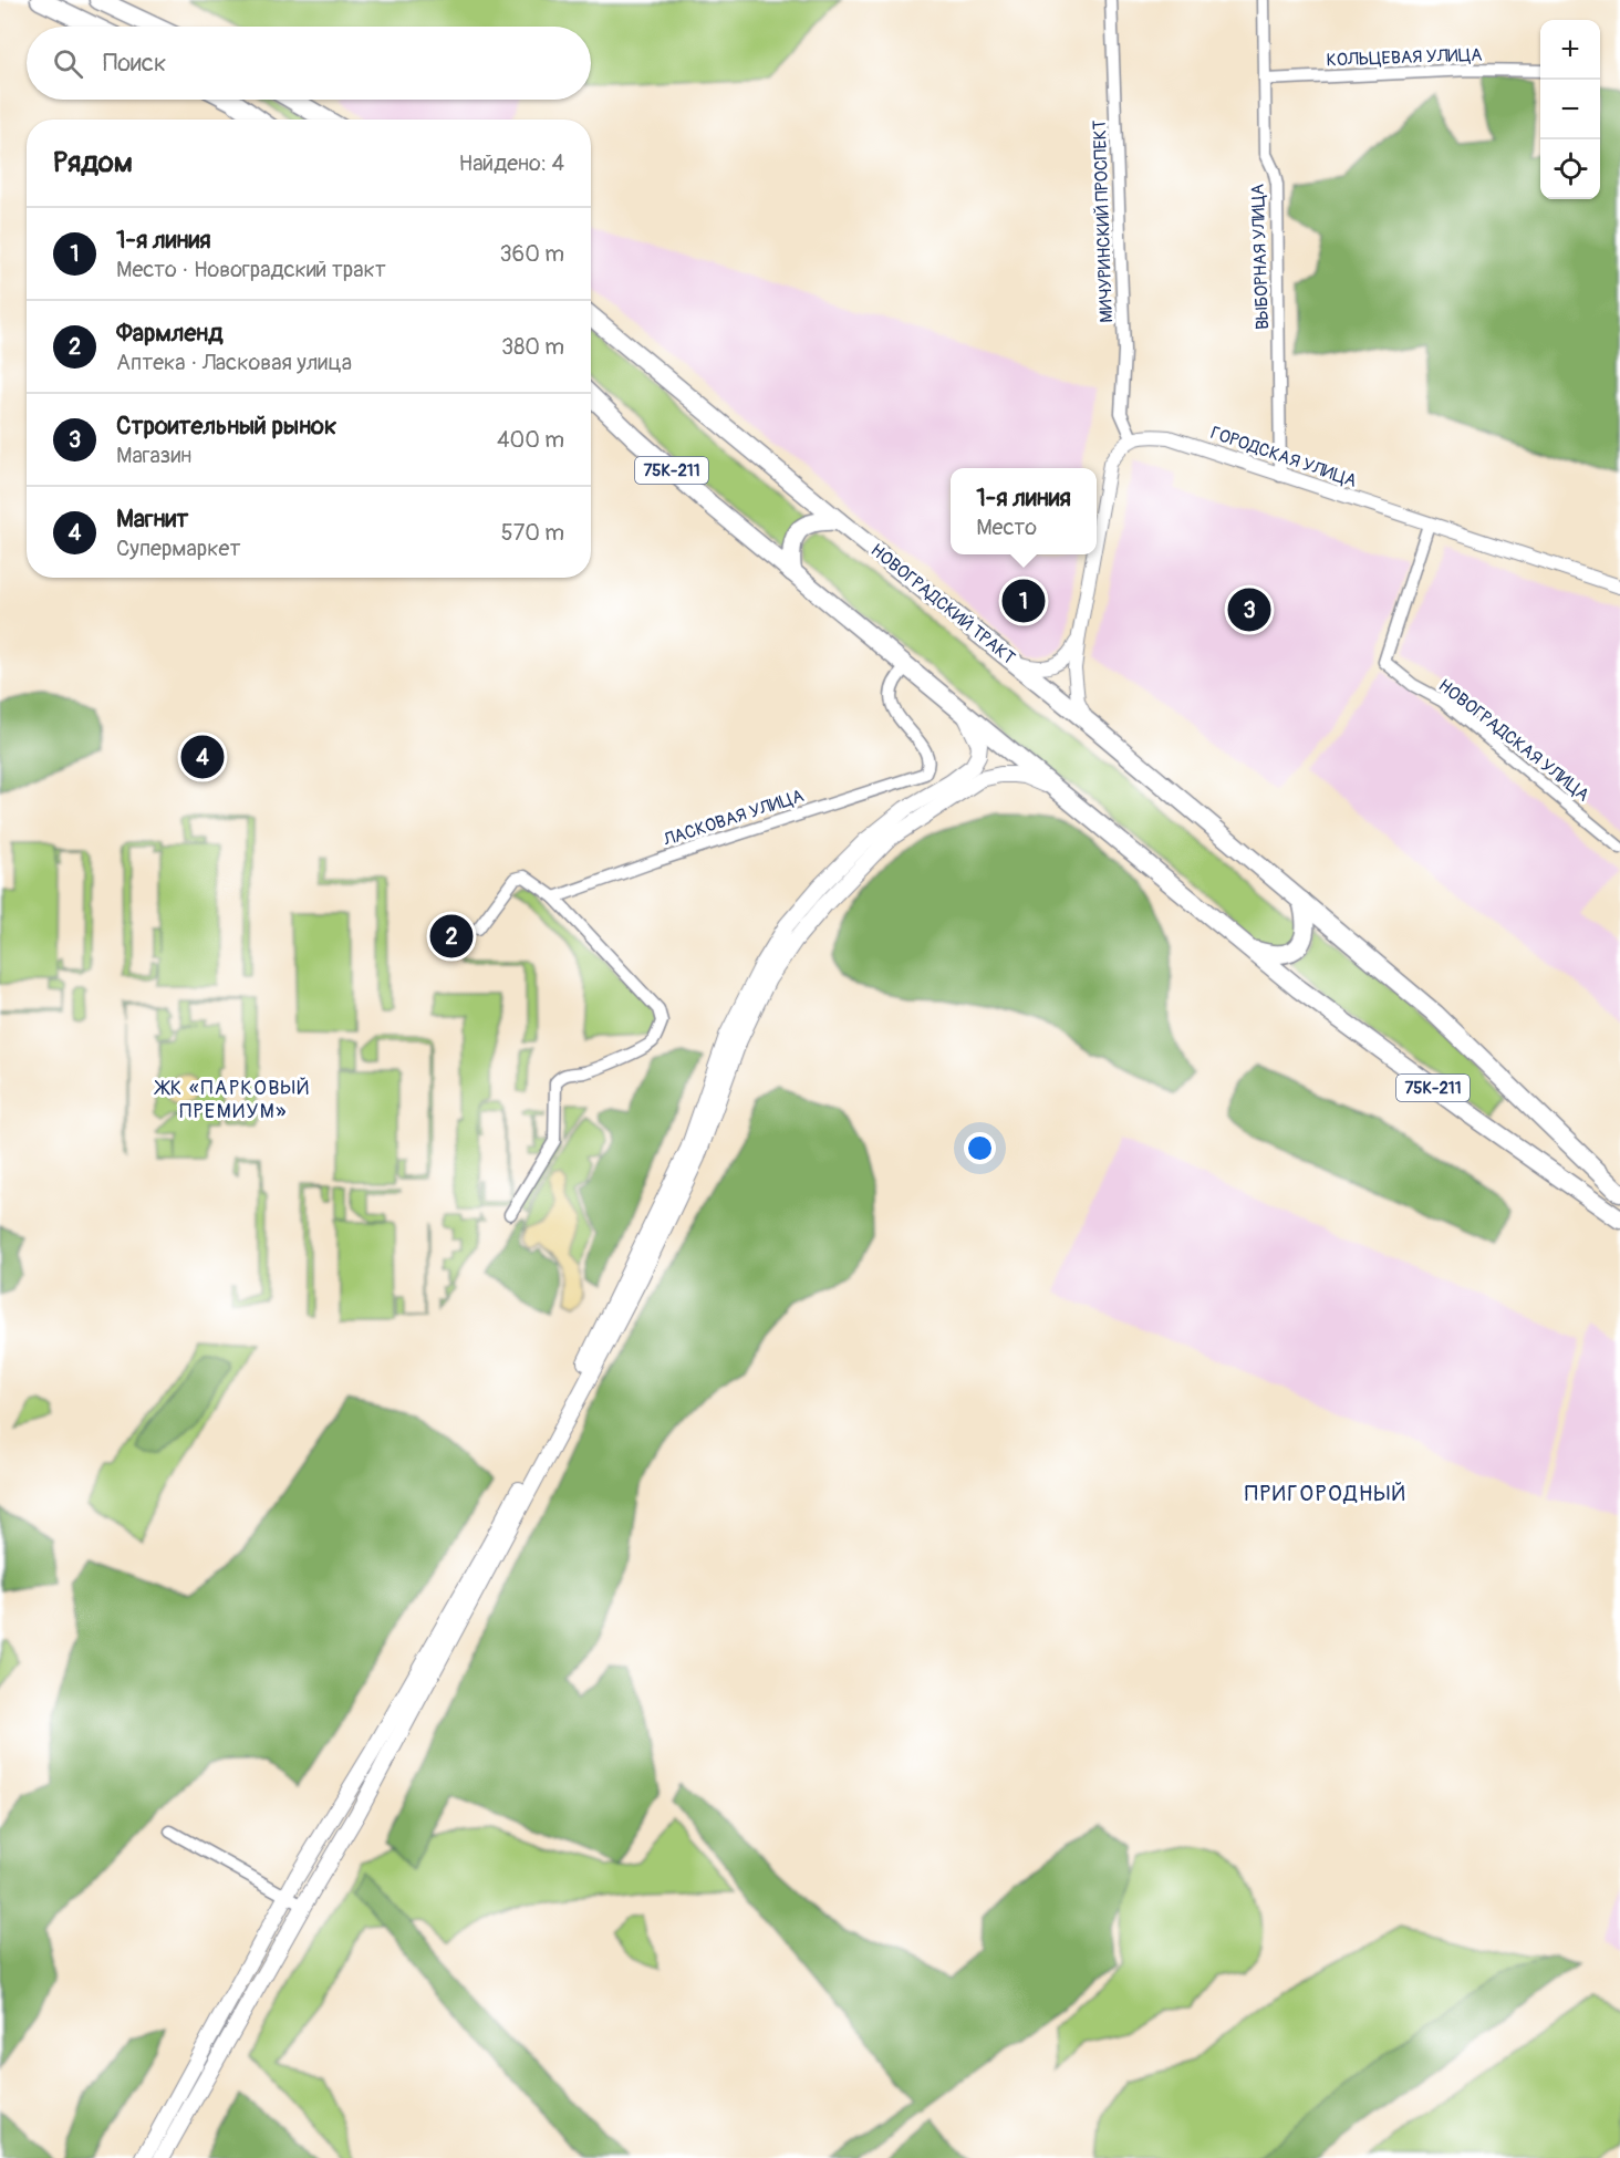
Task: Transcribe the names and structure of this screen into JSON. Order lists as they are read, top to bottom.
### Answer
{
  "streets": {
    "main road": ["75К-211", "НОВОГРАДСКИЙ ТРАКТ"],
    "street": [
      "КОЛЬЦЕВАЯ УЛИЦА",
      "МИЧУРИНСКИЙ ПРОСПЕКТ",
      "ВЫБОРНАЯ УЛИЦА",
      "ГОРОДСКАЯ УЛИЦА",
      "НОВОГРАДСКАЯ УЛИЦА",
      "ЛАСКОВАЯ УЛИЦА"
    ]
  },
  "crossings": [
    ["КОЛЬЦЕВАЯ УЛИЦА", "ВЫБОРНАЯ УЛИЦА"],
    ["МИЧУРИНСКИЙ ПРОСПЕКТ", "ГОРОДСКАЯ УЛИЦА"],
    ["ВЫБОРНАЯ УЛИЦА", "ГОРОДСКАЯ УЛИЦА"],
    ["ГОРОДСКАЯ УЛИЦА", "НОВОГРАДСКАЯ УЛИЦА"],
    ["75К-211", "ЛАСКОВАЯ УЛИЦА"]
  ],
  "districts": ["ЖК «ПАРКОВЫЙ ПРЕМИУМ»", "ПРИГОРОДНЫЙ"],
  "page": {
    "map_buttons": ["+", "−"],
    "search": "Поиск",
    "heading": ["Рядом", "Найдено: 4"],
    "list": [
      {
        "mark": "1",
        "name": "1-я линия",
        "note": "Место · Новоградский тракт",
        "value": "360 m"
      },
      {
        "mark": "2",
        "name": "Фармленд",
        "note": "Аптека · Ласковая улица",
        "value": "380 m"
      },
      {
        "mark": "3",
        "name": "Строительный рынок",
        "note": "Магазин",
        "value": "400 m"
      },
      {
        "mark": "4",
        "name": "Магнит",
        "note": "Супермаркет",
        "value": "570 m"
      }
    ],
    "popup": ["1-я линия", "Место"],
    "pins": [
      "1",
      "3",
      "4",
      "2"
    ]
  }
}
